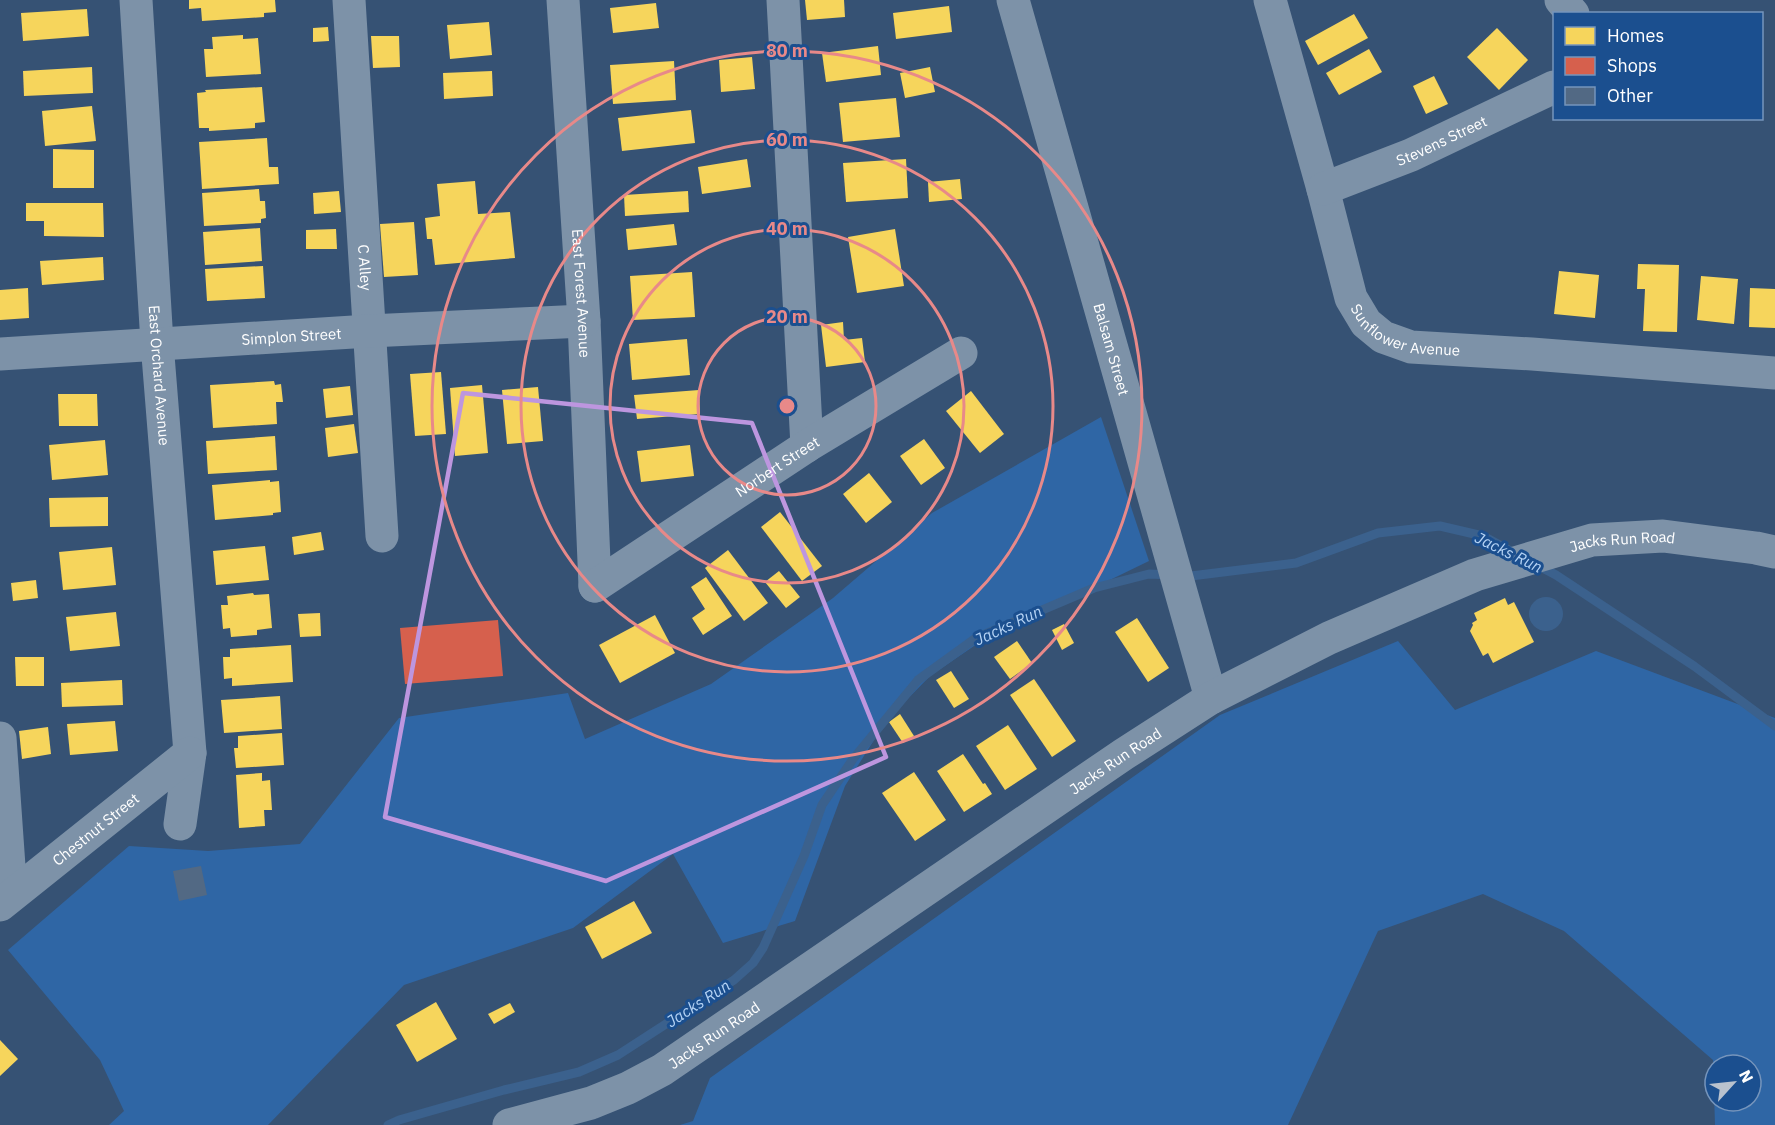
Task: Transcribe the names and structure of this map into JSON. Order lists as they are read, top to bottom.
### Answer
{
  "streets": {
    "street": [
      "Stevens Street",
      "C Alley",
      "East Forest Avenue",
      "Sunflower Avenue",
      "Simplon Street",
      "Balsam Street",
      "East Orchard Avenue",
      "Norbert Street",
      "Jacks Run Road",
      "Chestnut Street"
    ]
  },
  "crossings": [
    ["Stevens Street", "Sunflower Avenue"],
    ["C Alley", "Simplon Street"],
    ["East Forest Avenue", "Simplon Street"],
    ["East Forest Avenue", "Norbert Street"],
    ["Simplon Street", "East Orchard Avenue"],
    ["Balsam Street", "Jacks Run Road"],
    ["East Orchard Avenue", "Chestnut Street"]
  ],
  "water": ["Jacks Run"],
  "legend": ["Homes", "Shops", "Other"],
  "north": "top right",
  "rings": [
    "80 m",
    "60 m",
    "40 m",
    "20 m"
  ]
}
